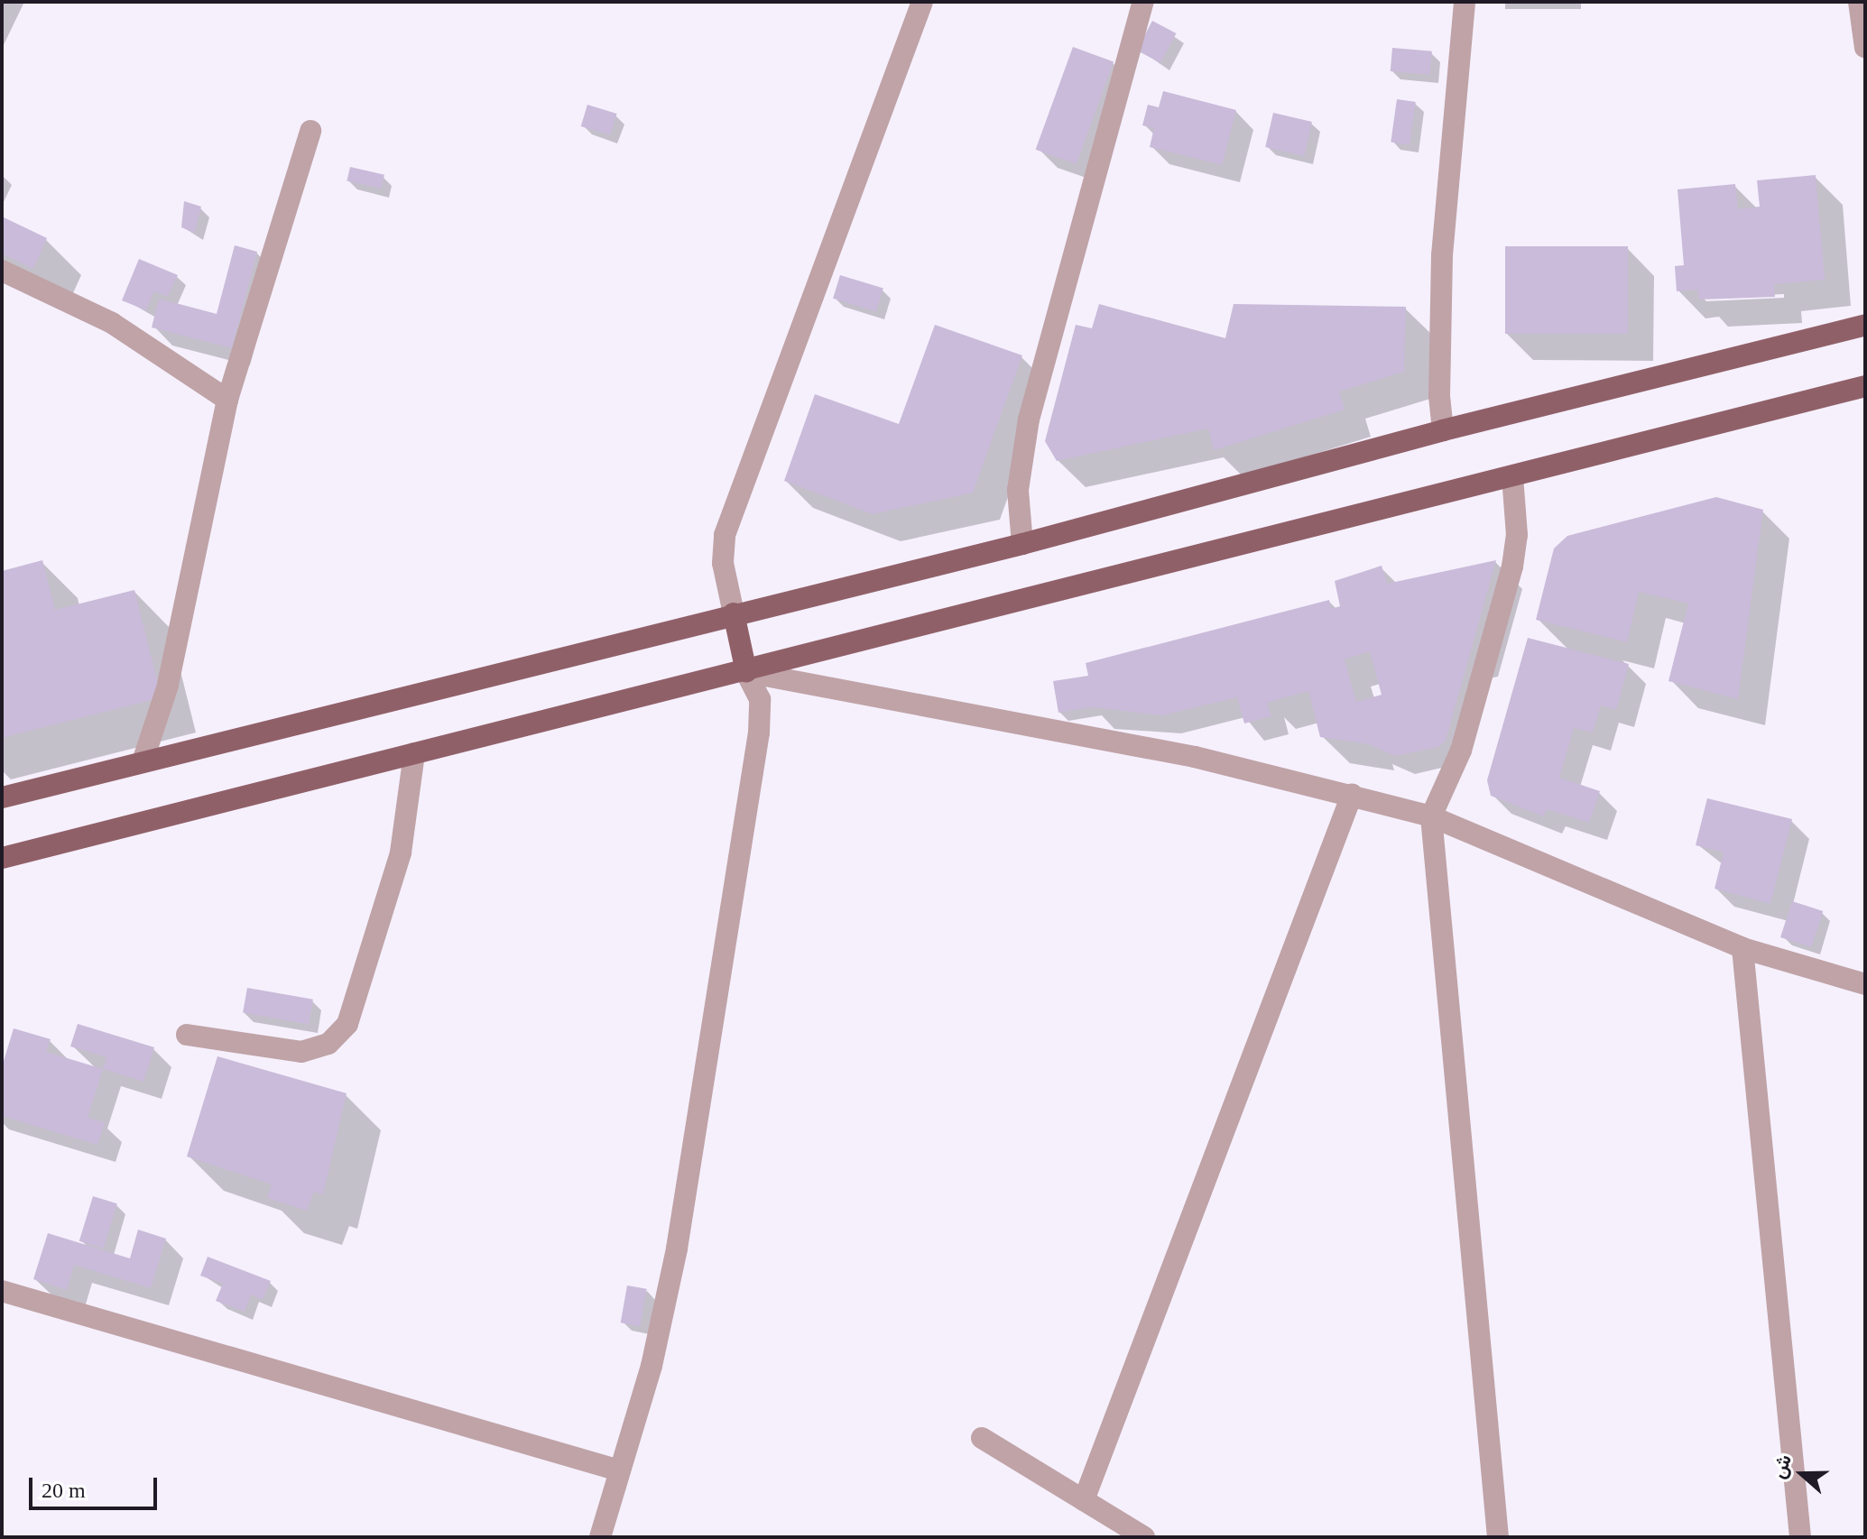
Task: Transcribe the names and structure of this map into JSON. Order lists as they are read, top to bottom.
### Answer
{
  "scale_bar": "20 m",
  "north": "left"
}
